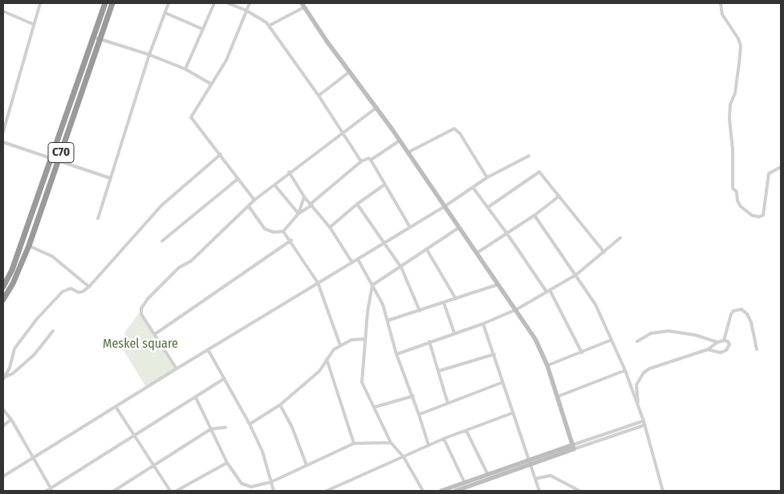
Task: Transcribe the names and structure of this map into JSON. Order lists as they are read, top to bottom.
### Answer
{
  "streets": {
    "highway": ["C70"]
  },
  "parks": ["Meskel square"]
}
